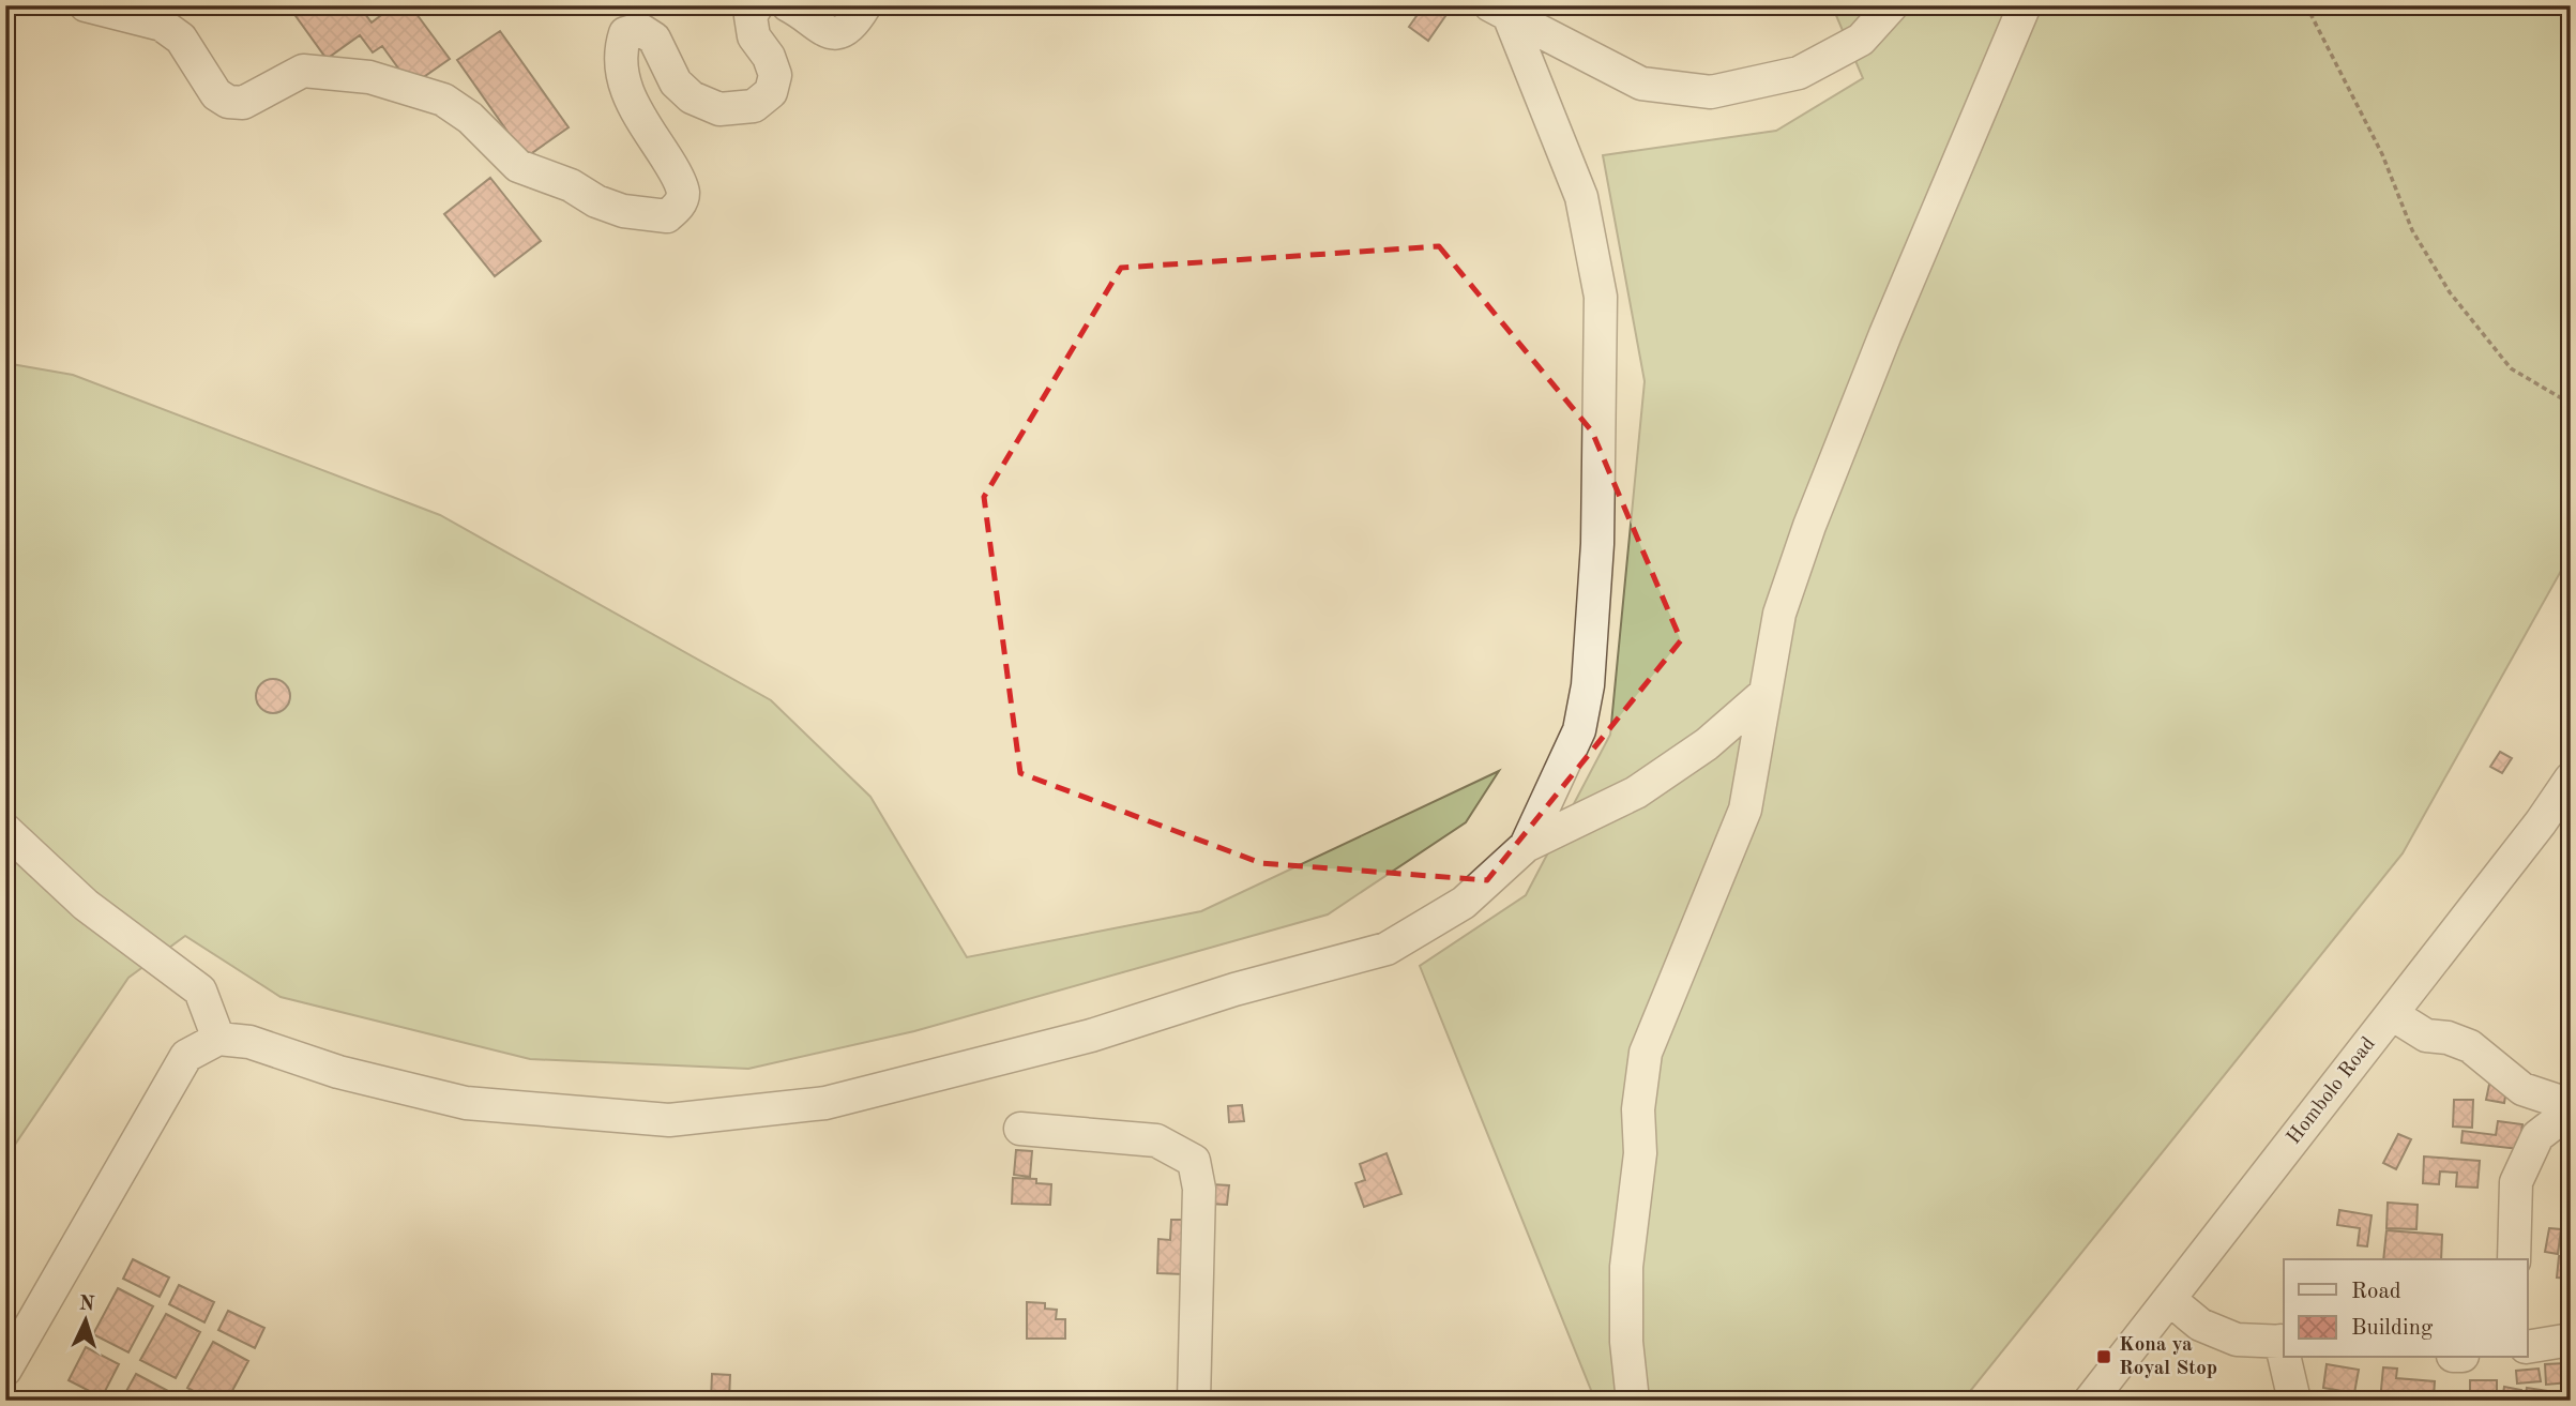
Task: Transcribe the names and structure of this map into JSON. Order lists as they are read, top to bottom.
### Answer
{
  "streets": {
    "street": ["Hombolo Road"]
  },
  "places": {
    "transit": ["Kona ya Royal Stop"]
  },
  "legend": ["Road", "Building"],
  "north": "top"
}
